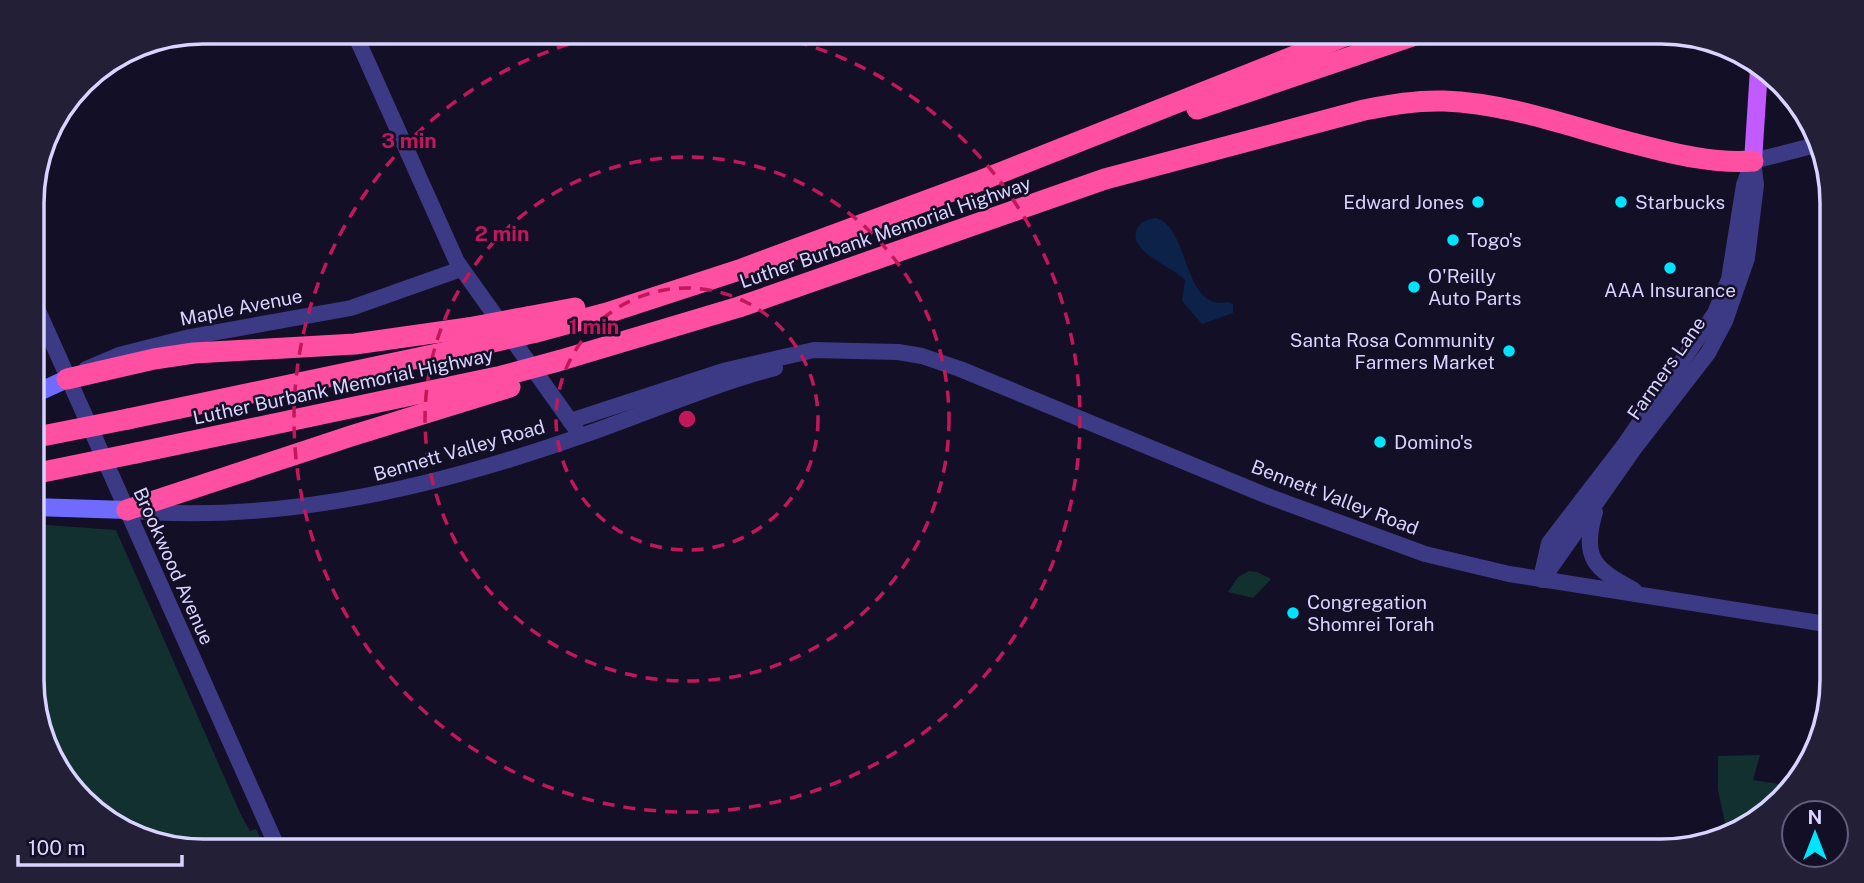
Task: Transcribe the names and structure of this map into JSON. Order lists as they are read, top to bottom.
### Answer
{
  "streets": {
    "highway": ["Luther Burbank Memorial Highway"],
    "main road": ["Maple Avenue", "Farmers Lane", "Bennett Valley Road"],
    "street": ["Brookwood Avenue"]
  },
  "crossings": [
    ["Luther Burbank Memorial Highway", "Farmers Lane"],
    ["Maple Avenue", "Brookwood Avenue"],
    ["Farmers Lane", "Bennett Valley Road"],
    ["Bennett Valley Road", "Brookwood Avenue"]
  ],
  "places": [
    "Edward Jones",
    "Starbucks",
    "Togo's",
    "AAA Insurance",
    "O'Reilly Auto Parts",
    "Santa Rosa Community Farmers Market",
    "Domino's",
    "Congregation Shomrei Torah"
  ],
  "scale_bar": "100 m",
  "north": "top",
  "rings": ["3 min", "2 min", "1 min"]
}
